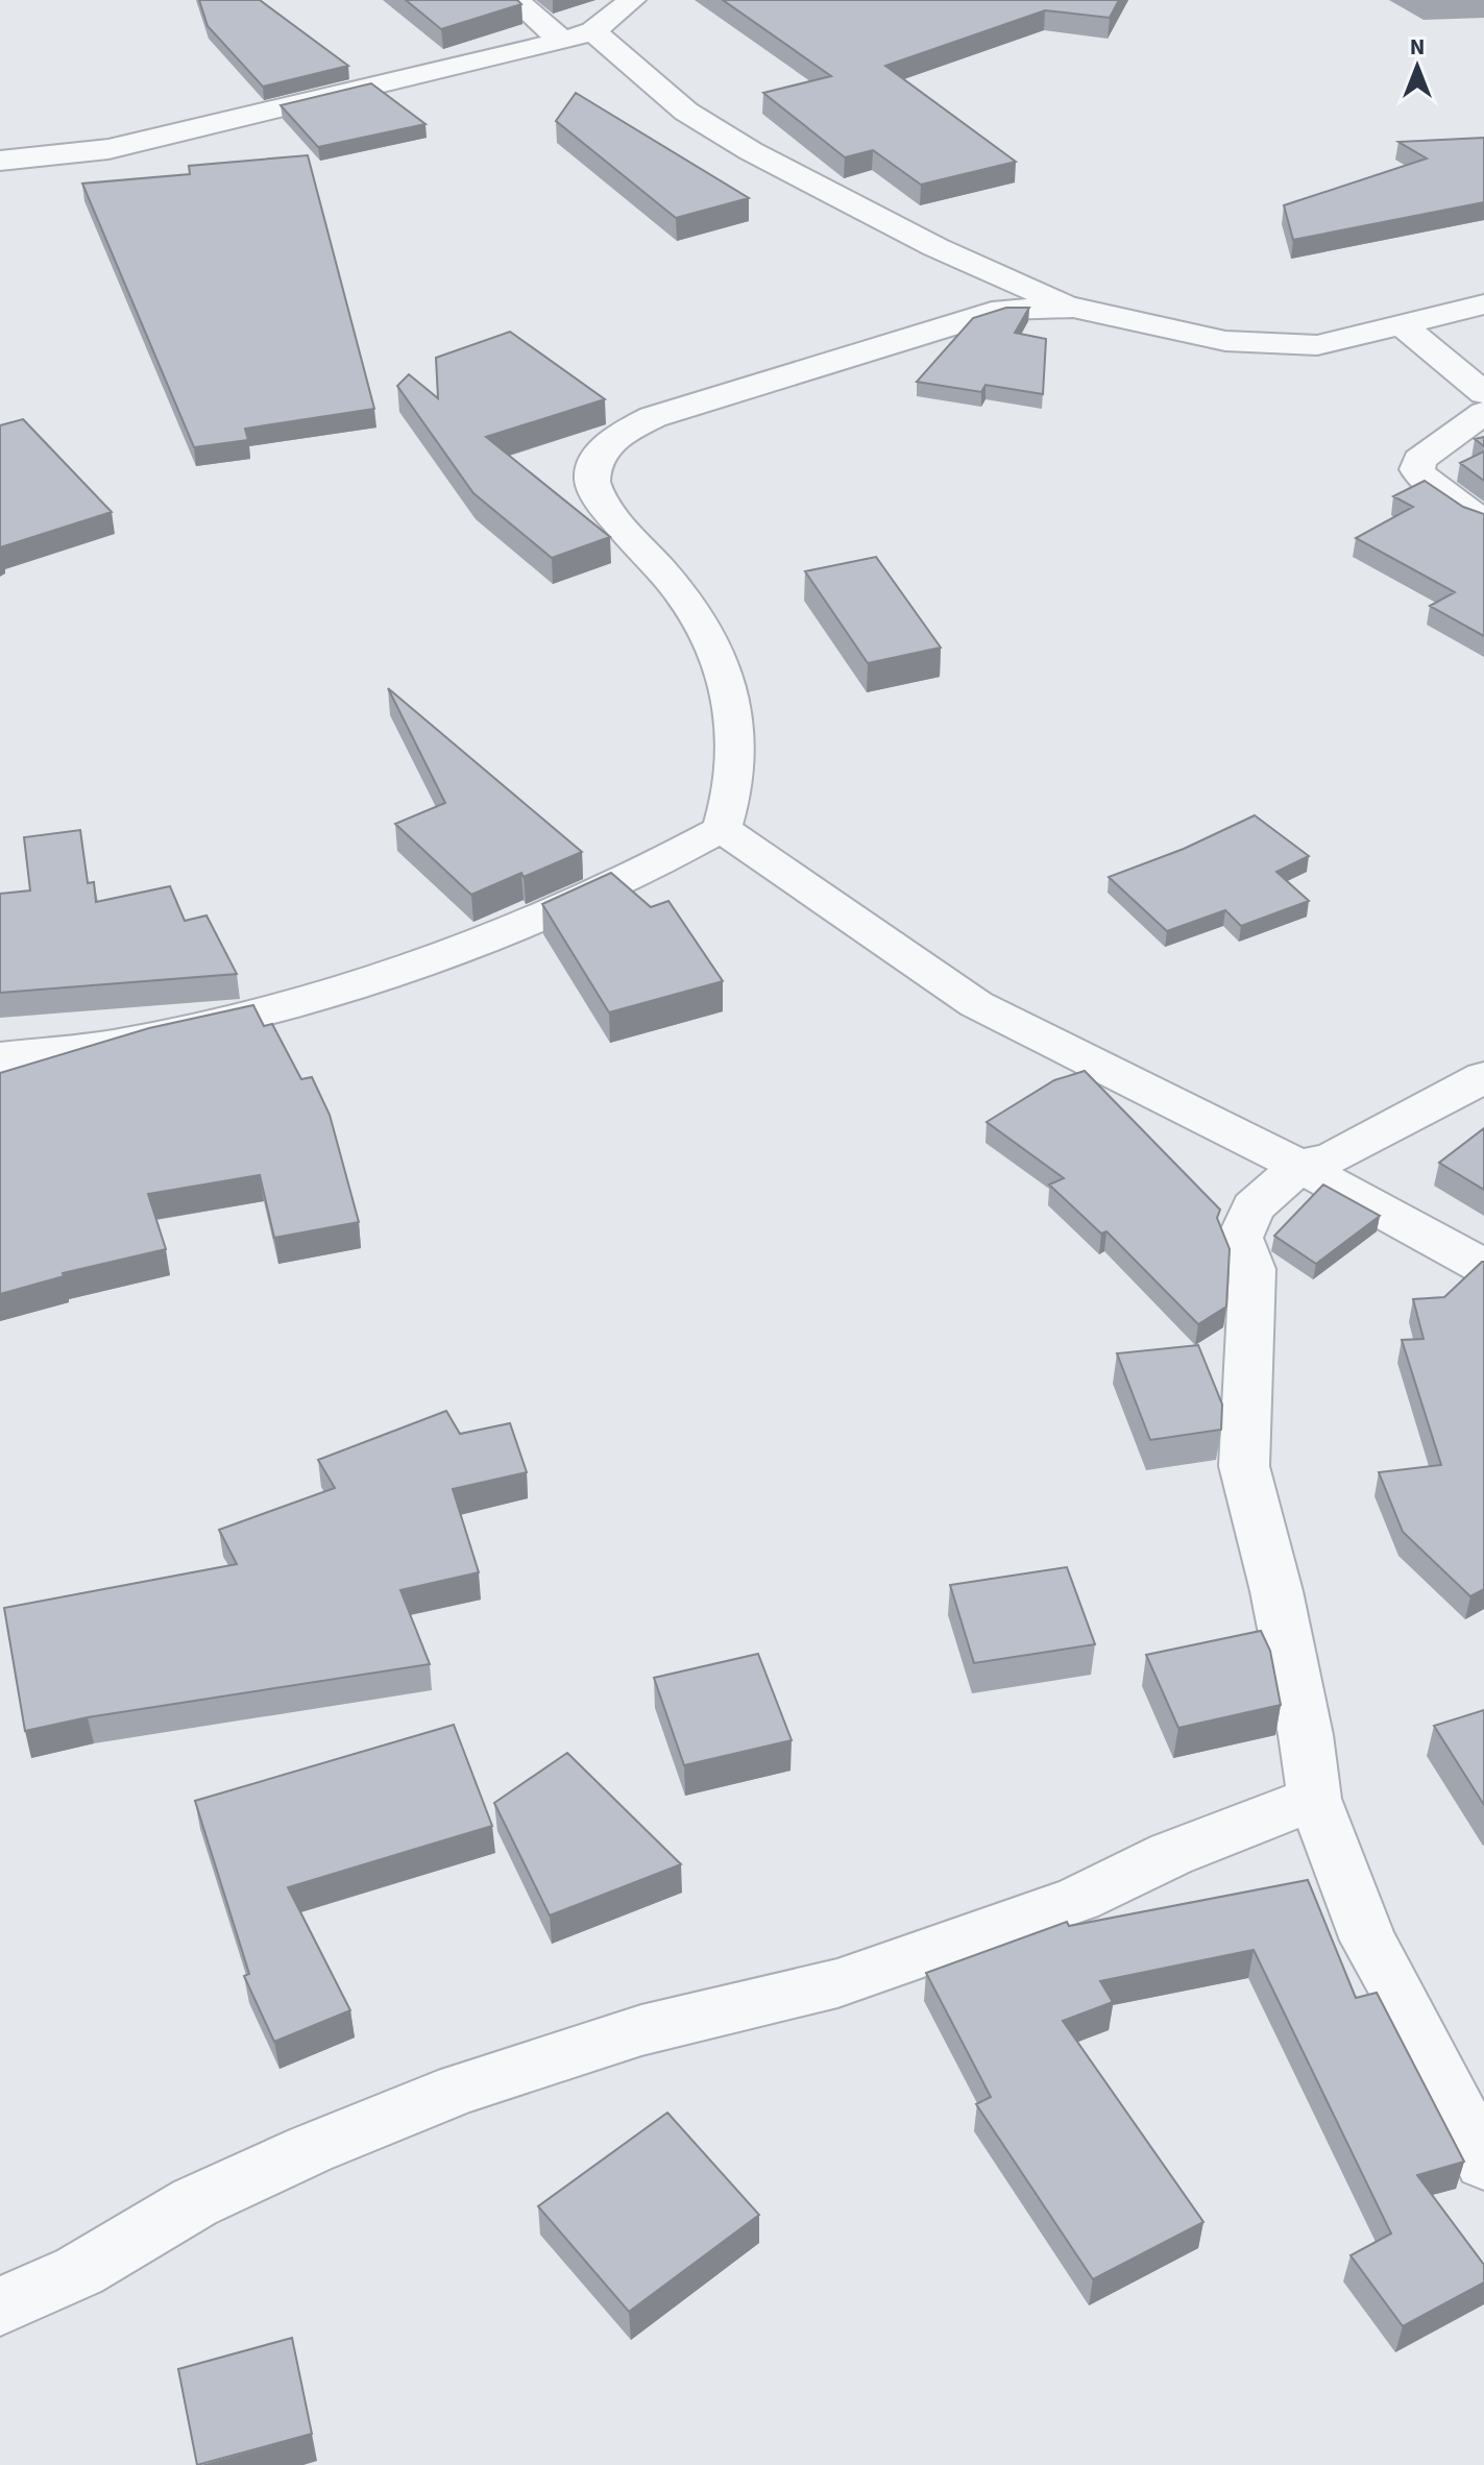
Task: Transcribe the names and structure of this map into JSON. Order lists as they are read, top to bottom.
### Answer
{
  "north": "top"
}
